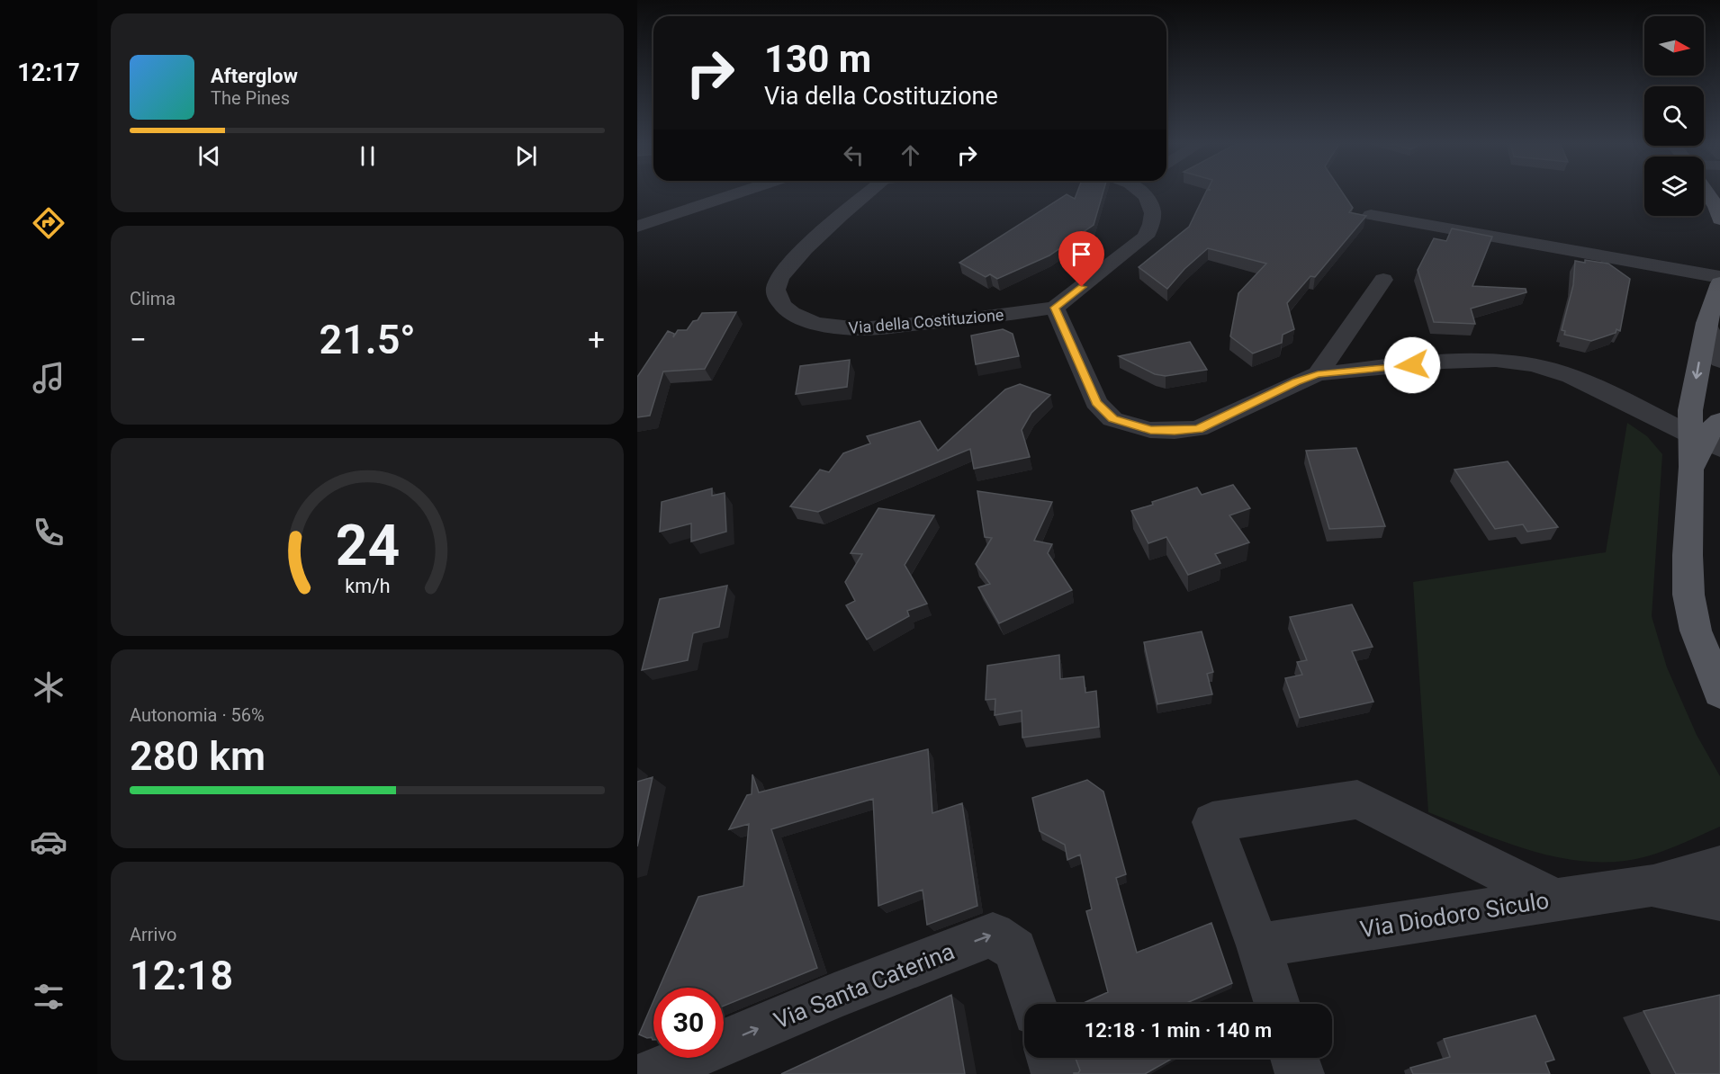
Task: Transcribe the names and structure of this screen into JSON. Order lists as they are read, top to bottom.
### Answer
{
  "streets": {
    "street": ["Via della Costituzione", "Via Diodoro Siculo", "Via Santa Caterina"]
  },
  "one_way": ["Via Santa Caterina"],
  "north": "right",
  "page": {
    "tabs": "12:17",
    "turn": ["130 m", "Via della Costituzione"],
    "song": ["Afterglow", "The Pines"],
    "tile": [
      "Clima",
      ["Autonomia · 56%", "280 km"],
      ["Arrivo", "12:18"]
    ],
    "heat": ["−", "21.5°", "+"],
    "limit": "30",
    "trip": "12:18 · 1 min · 140 m",
    "gauge": ["24", "km/h"]
  }
}
